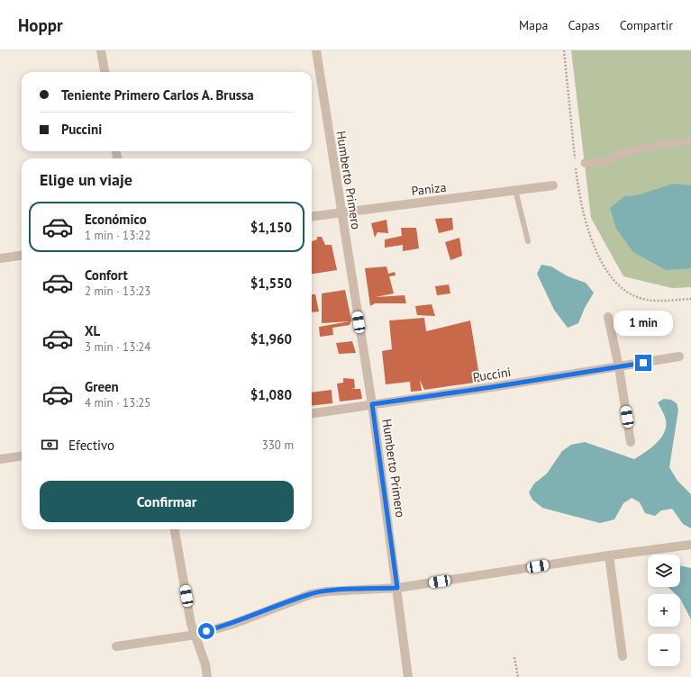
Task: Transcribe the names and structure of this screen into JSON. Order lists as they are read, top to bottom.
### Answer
{
  "streets": {
    "street": ["Humberto Primero", "Paniza", "Puccini"]
  },
  "crossings": [
    ["Humberto Primero", "Paniza"],
    ["Humberto Primero", "Puccini"]
  ],
  "page": {
    "header": "Hoppr",
    "nav": ["Mapa", "Capas", "Compartir"],
    "banner": ["Teniente Primero Carlos A. Brussa", "Puccini"],
    "heading": "Elige un viaje",
    "list": [
      {
        "name": "Económico",
        "note": "1 min · 13:22",
        "value": "$1,150"
      },
      {
        "name": "Confort",
        "note": "2 min · 13:23",
        "value": "$1,550"
      },
      {
        "name": "XL",
        "note": "3 min · 13:24",
        "value": "$1,960"
      },
      {
        "name": "Green",
        "note": "4 min · 13:25",
        "value": "$1,080"
      }
    ],
    "bubble": "1 min",
    "pay": ["Efectivo", "330 m"],
    "buttons": "Confirmar",
    "map_buttons": ["+", "−"]
  }
}
